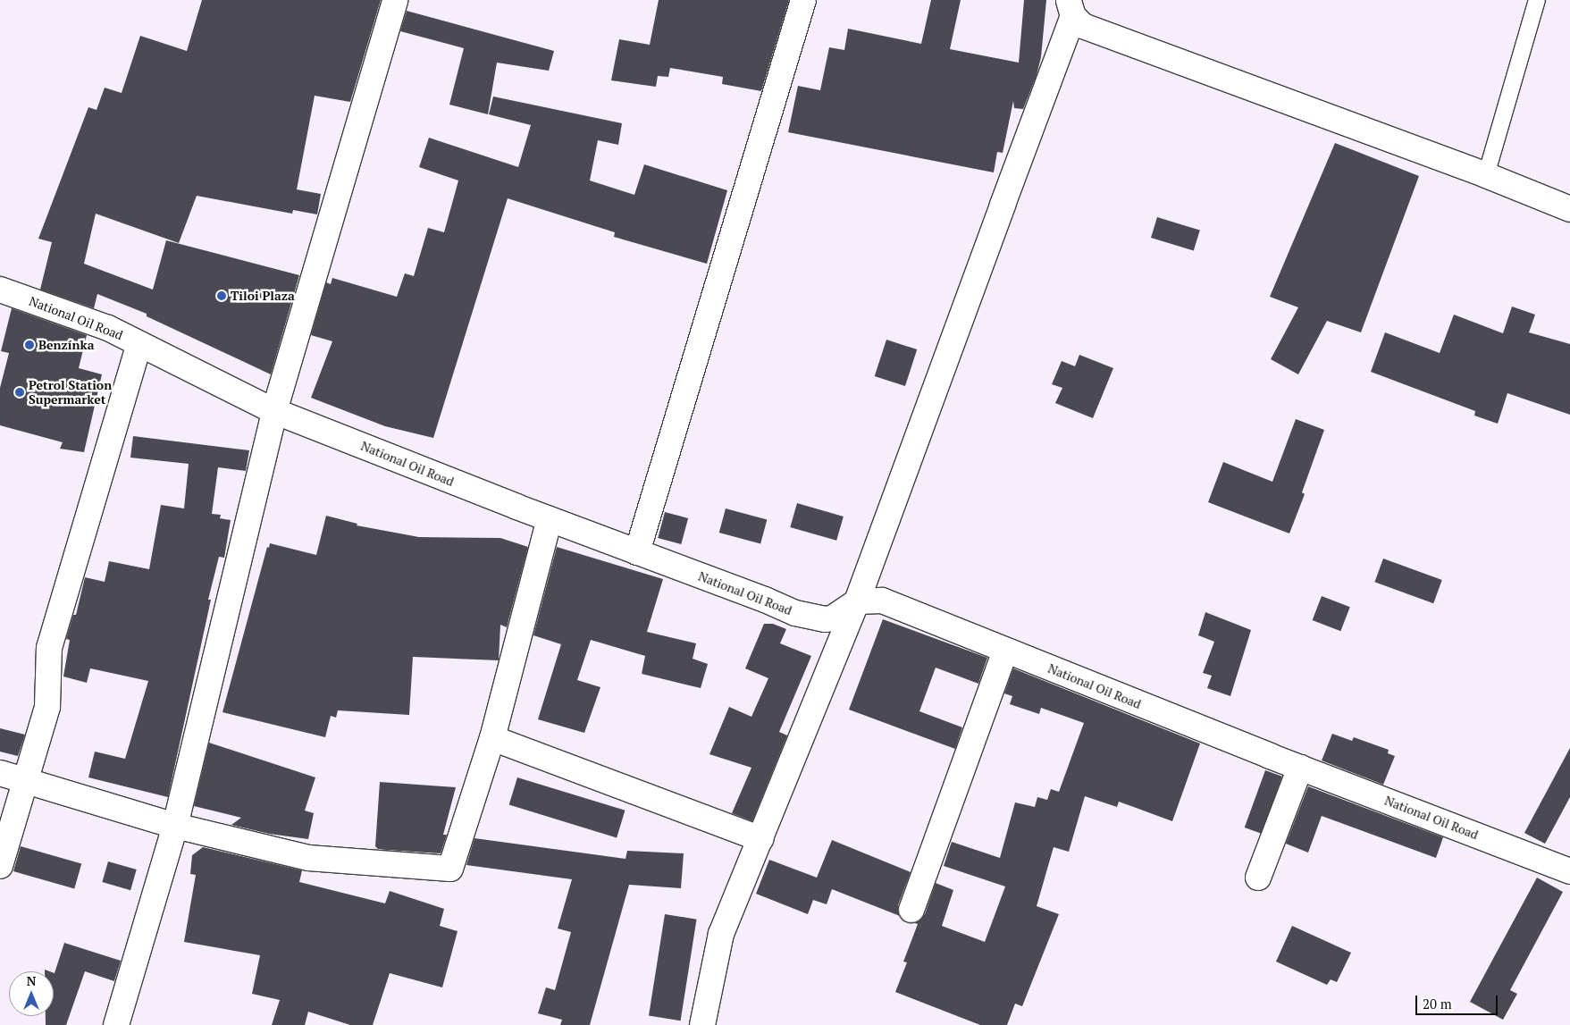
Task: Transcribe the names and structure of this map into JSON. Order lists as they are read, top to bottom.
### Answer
{
  "streets": {
    "street": ["National Oil Road"]
  },
  "places": ["Tiloi Plaza", "Benzínka", "Petrol Station Supermarket"],
  "scale_bar": "20 m",
  "north": "top"
}
